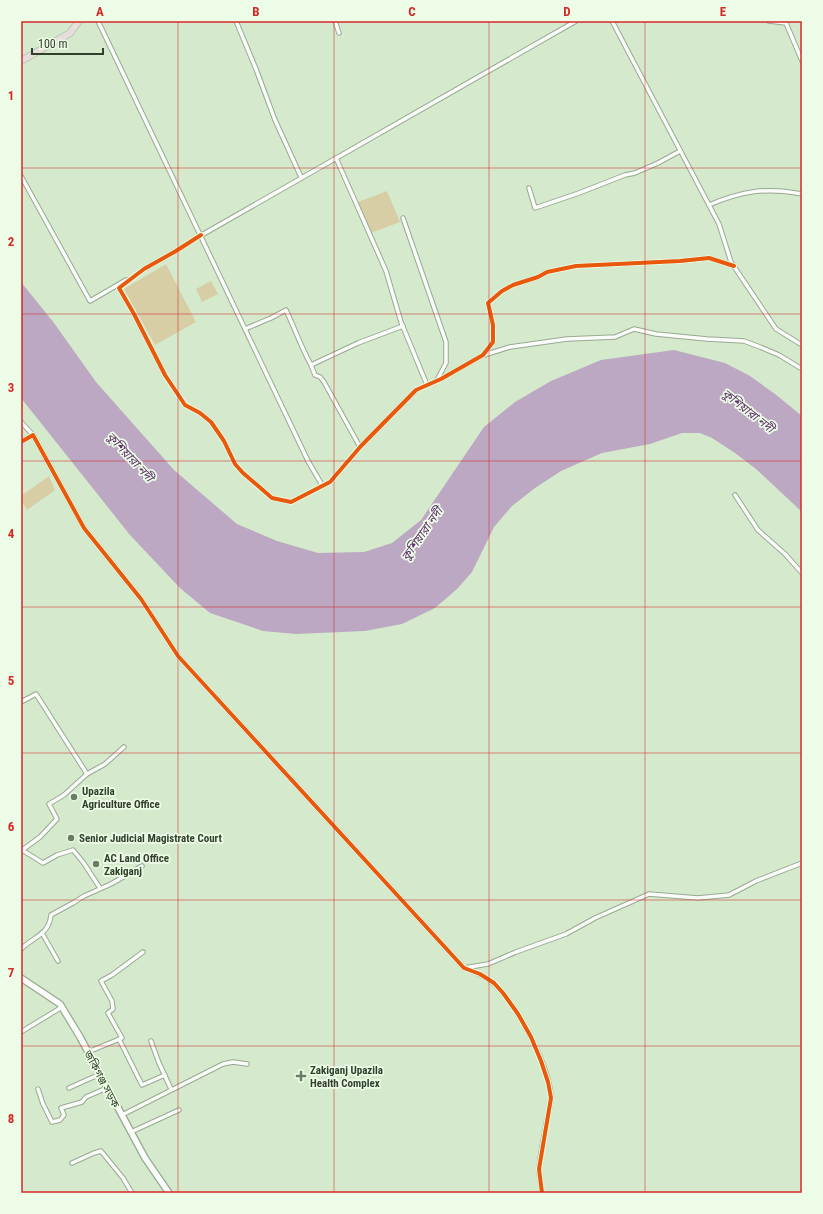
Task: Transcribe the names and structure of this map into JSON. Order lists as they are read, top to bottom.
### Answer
{
  "streets": {
    "main road": ["জকিগঞ্জ সড়ক"]
  },
  "water": ["কুশিয়ারা নদী"],
  "places": {
    "other": ["Upazila Agriculture Office", "Senior Judicial Magistrate Court", "AC Land Office Zakiganj"],
    "health": ["Zakiganj Upazila Health Complex"]
  },
  "scale_bar": "100 m",
  "grid": {
    "columns": [
      "A",
      "B",
      "C",
      "D",
      "E"
    ],
    "rows": [
      "1",
      "2",
      "3",
      "4",
      "5",
      "6",
      "7",
      "8"
    ]
  }
}
